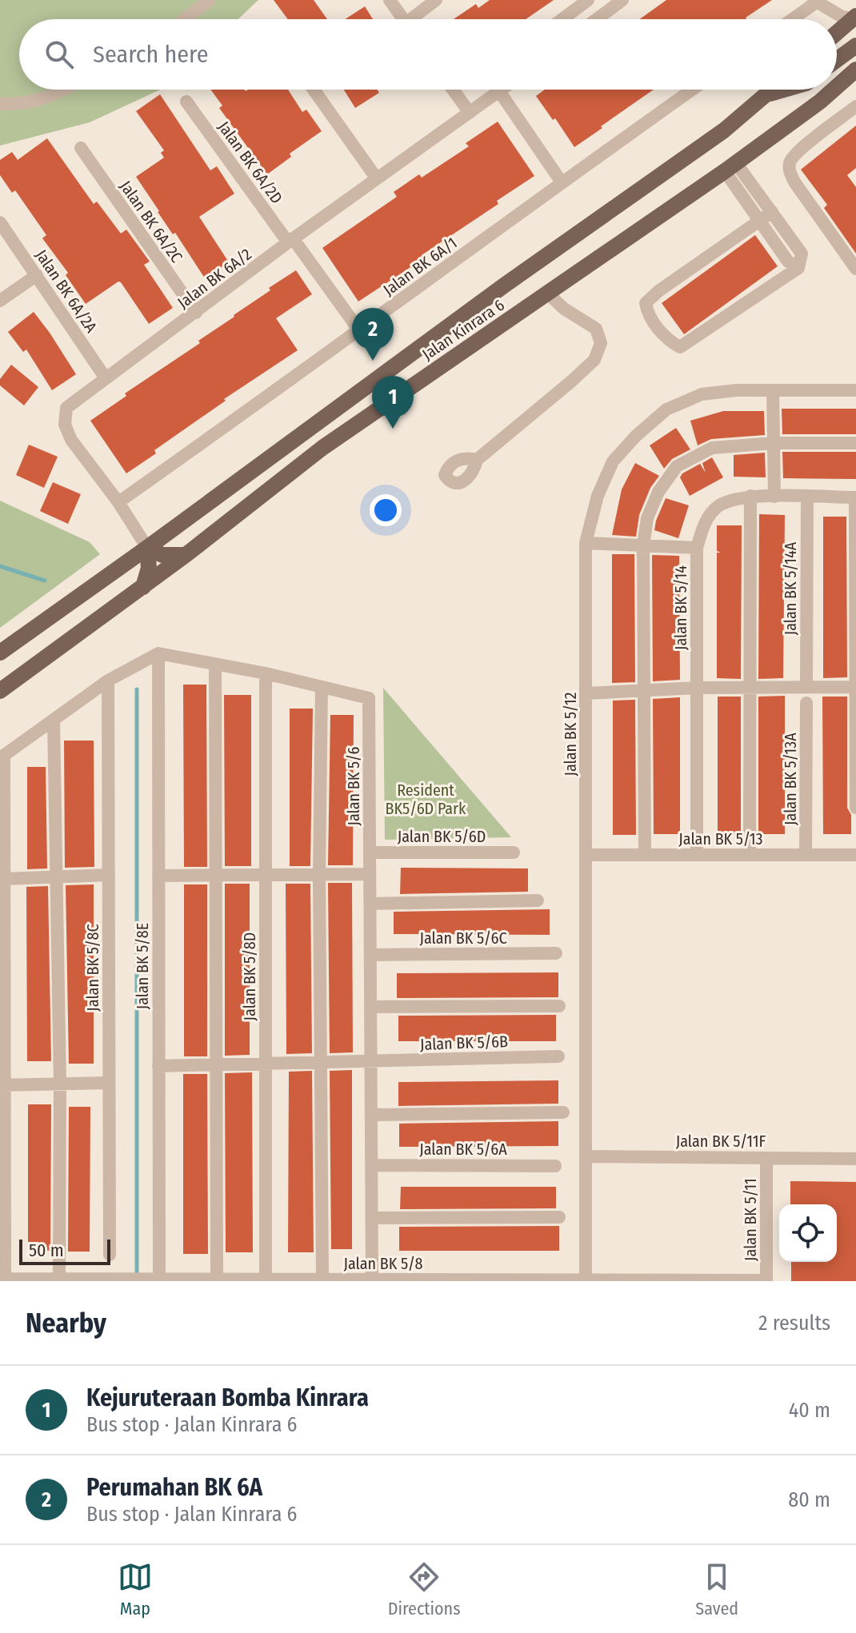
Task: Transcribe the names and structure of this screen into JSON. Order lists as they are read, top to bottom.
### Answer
{
  "streets": {
    "main road": ["Jalan Kinrara 6"],
    "street": [
      "Jalan BK 6A/2D",
      "Jalan BK 6A/2C",
      "Jalan BK 6A/1",
      "Jalan BK 6A/2",
      "Jalan BK 6A/2A",
      "Jalan BK 5/14A",
      "Jalan BK 5/14",
      "Jalan BK 5/12",
      "Jalan BK 5/13A",
      "Jalan BK 5/6",
      "Jalan BK 5/6D",
      "Jalan BK 5/13",
      "Jalan BK 5/6C",
      "Jalan BK 5/8E",
      "Jalan BK 5/8C",
      "Jalan BK 5/8D",
      "Jalan BK 5/6B",
      "Jalan BK 5/11F",
      "Jalan BK 5/6A",
      "Jalan BK 5/11",
      "Jalan BK 5/8"
    ]
  },
  "crossings": [
    ["Jalan BK 6A/2D", "Jalan BK 6A/1"],
    ["Jalan BK 6A/2D", "Jalan BK 6A/2"],
    ["Jalan BK 6A/2C", "Jalan BK 6A/2"],
    ["Jalan BK 6A/1", "Jalan BK 6A/2"],
    ["Jalan BK 6A/2", "Jalan BK 6A/2A"],
    ["Jalan BK 6A/2", "Jalan Kinrara 6"],
    ["Jalan BK 5/14A", "Jalan BK 5/14"],
    ["Jalan BK 5/14", "Jalan BK 5/13"],
    ["Jalan BK 5/12", "Jalan BK 5/13"],
    ["Jalan BK 5/12", "Jalan BK 5/11F"],
    ["Jalan BK 5/12", "Jalan BK 5/8"],
    ["Jalan BK 5/13A", "Jalan BK 5/13"],
    ["Jalan BK 5/6", "Jalan BK 5/6D"],
    ["Jalan BK 5/6", "Jalan BK 5/6C"],
    ["Jalan BK 5/6", "Jalan BK 5/8E"],
    ["Jalan BK 5/6", "Jalan BK 5/8D"],
    ["Jalan BK 5/6", "Jalan BK 5/6B"],
    ["Jalan BK 5/6", "Jalan BK 5/6A"],
    ["Jalan BK 5/6", "Jalan BK 5/8"],
    ["Jalan BK 5/8E", "Jalan BK 5/6B"],
    ["Jalan BK 5/8E", "Jalan BK 5/8"],
    ["Jalan BK 5/8D", "Jalan BK 5/6B"],
    ["Jalan BK 5/8D", "Jalan BK 5/8"],
    ["Jalan BK 5/11F", "Jalan BK 5/11"],
    ["Jalan BK 5/11", "Jalan BK 5/8"]
  ],
  "parks": ["Resident BK5/6D Park"],
  "scale_bar": "50 m",
  "page": {
    "search": "Search here",
    "pins": ["2", "1"],
    "scale": "50 m",
    "heading": ["Nearby", "2 results"],
    "list": [
      {
        "mark": "1",
        "name": "Kejuruteraan Bomba Kinrara",
        "note": "Bus stop · Jalan Kinrara 6",
        "value": "40 m"
      },
      {
        "mark": "2",
        "name": "Perumahan BK 6A",
        "note": "Bus stop · Jalan Kinrara 6",
        "value": "80 m"
      }
    ],
    "nav": ["Map", "Directions", "Saved"]
  }
}
